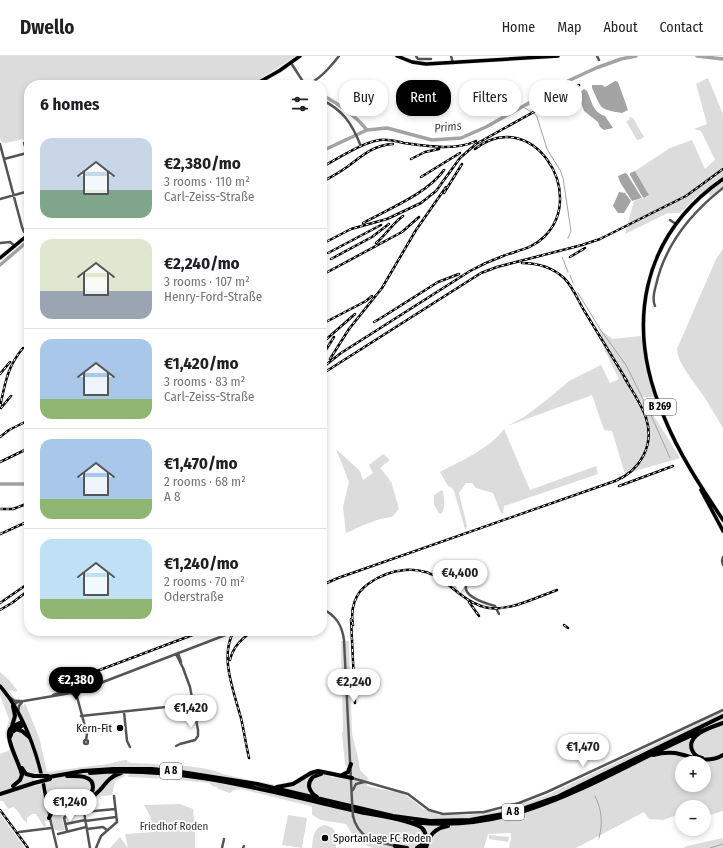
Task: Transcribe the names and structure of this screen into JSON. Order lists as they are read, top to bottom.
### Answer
{
  "streets": {
    "highway": ["A 8"],
    "main road": ["B 269"]
  },
  "water": ["Prims"],
  "parks": ["Friedhof Roden"],
  "places": ["Kern-Fit", "Sportanlage FC Roden"],
  "page": {
    "header": "Dwello",
    "nav": [
      "Home",
      "Map",
      "About",
      "Contact"
    ],
    "chip": [
      "Buy",
      "Rent",
      "Filters",
      "New"
    ],
    "heading": "6 homes",
    "list": [
      {
        "name": "€2,380/mo",
        "note": "3 rooms · 110 m² · Carl-Zeiss-Straße"
      },
      {
        "name": "€2,240/mo",
        "note": "3 rooms · 107 m² · Henry-Ford-Straße"
      },
      {
        "name": "€1,420/mo",
        "note": "3 rooms · 83 m² · Carl-Zeiss-Straße"
      },
      {
        "name": "€1,470/mo",
        "note": "2 rooms · 68 m² · A 8"
      },
      {
        "name": "€1,240/mo",
        "note": "2 rooms · 70 m² · Oderstraße"
      }
    ],
    "price": [
      "€4,400",
      "€2,380",
      "€2,240",
      "€1,420",
      "€1,470",
      "€1,240"
    ],
    "map_buttons": ["+", "−"]
  }
}
